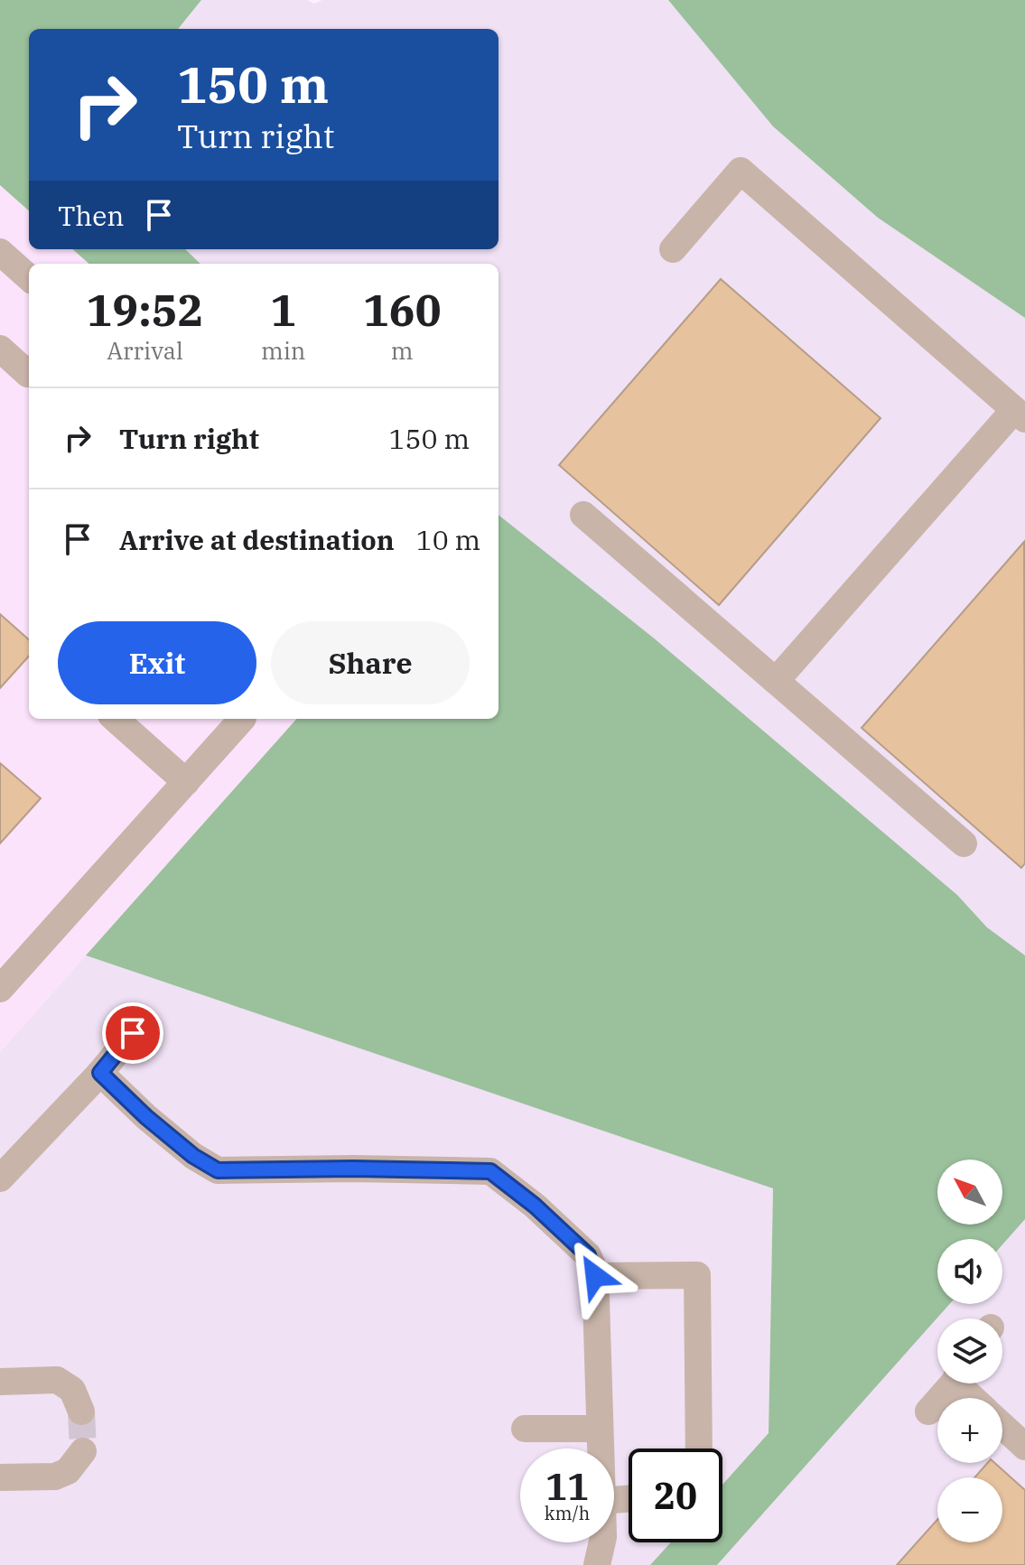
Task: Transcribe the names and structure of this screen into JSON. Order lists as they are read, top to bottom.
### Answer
{
  "north": "top left",
  "page": {
    "turn": ["150 m", "Turn right"],
    "then": "Then",
    "eta": [
      "19:52",
      "Arrival",
      "1",
      "min",
      "160",
      "m"
    ],
    "list": [
      {
        "name": "Turn right",
        "value": "150 m"
      },
      {
        "name": "Arrive at destination",
        "value": "10 m"
      }
    ],
    "buttons": ["Exit", "Share"],
    "map_buttons": ["+", "−"],
    "speed": "11 km/h",
    "limit": "20"
  }
}
